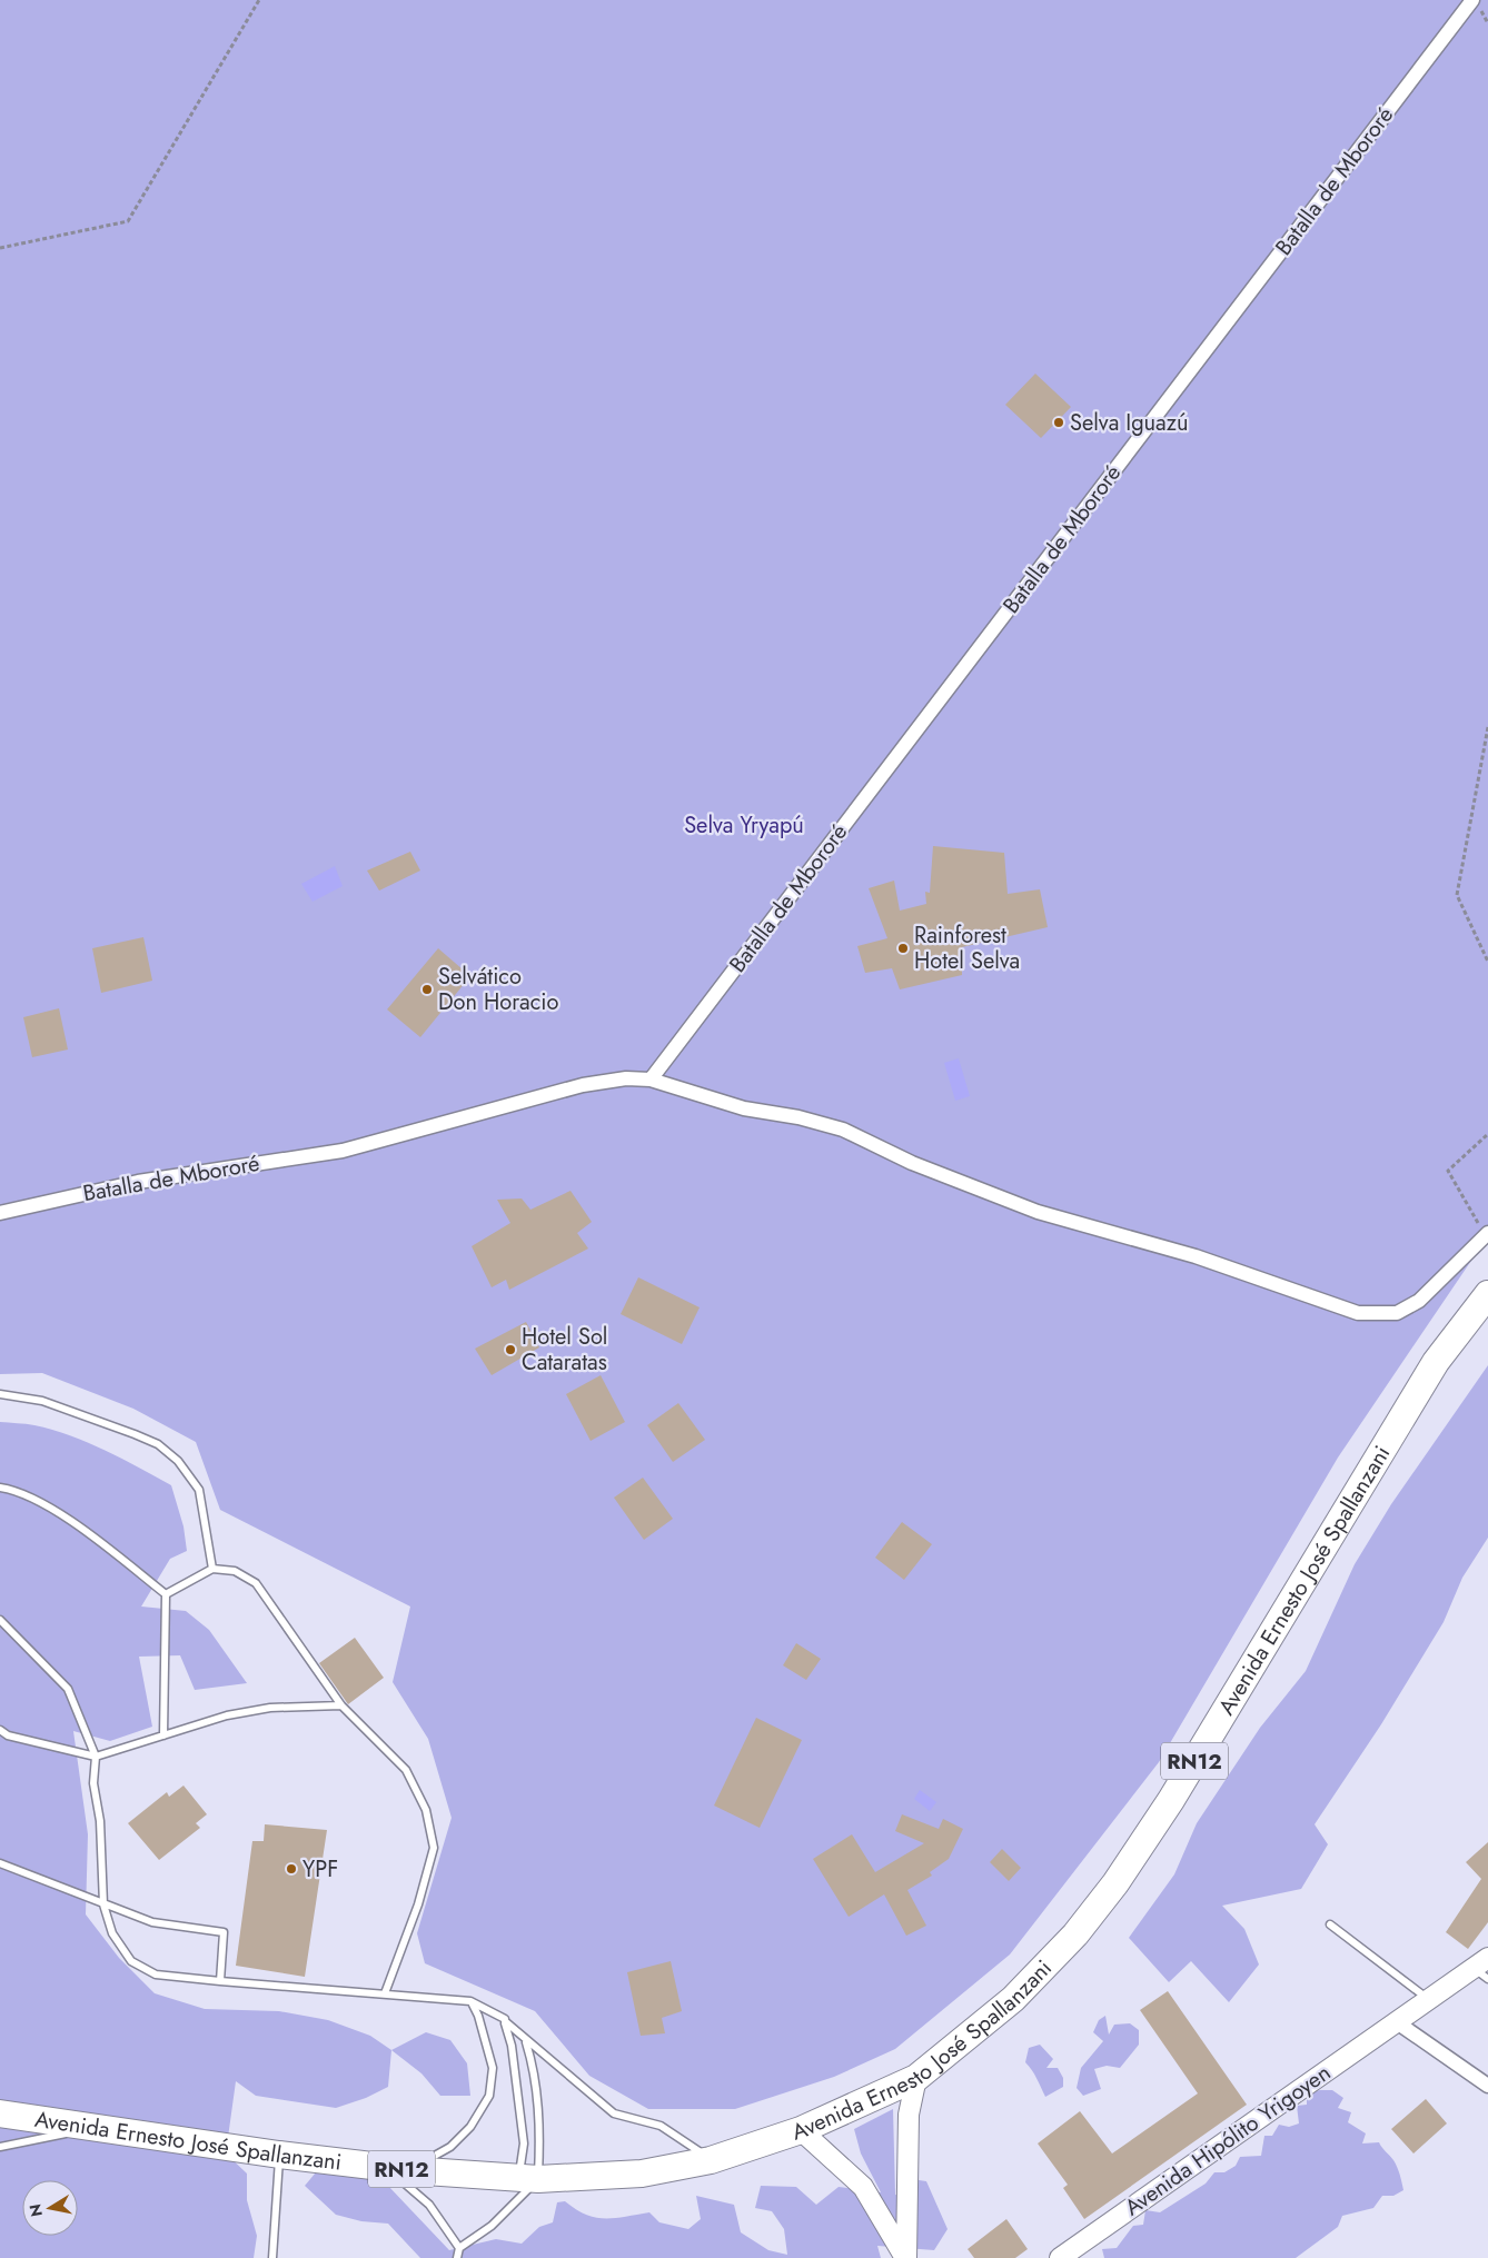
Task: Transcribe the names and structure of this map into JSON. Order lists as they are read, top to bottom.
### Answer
{
  "streets": {
    "highway": ["Avenida Ernesto José Spallanzani", "RN12"],
    "main road": ["Avenida Hipólito Yrigoyen"],
    "street": ["Batalla de Mbororé"]
  },
  "parks": ["Selva Yryapú"],
  "places": [
    "Selva Iguazú",
    "Rainforest Hotel Selva",
    "Selvático Don Horacio",
    "Hotel Sol Cataratas",
    "YPF"
  ],
  "north": "left"
}
